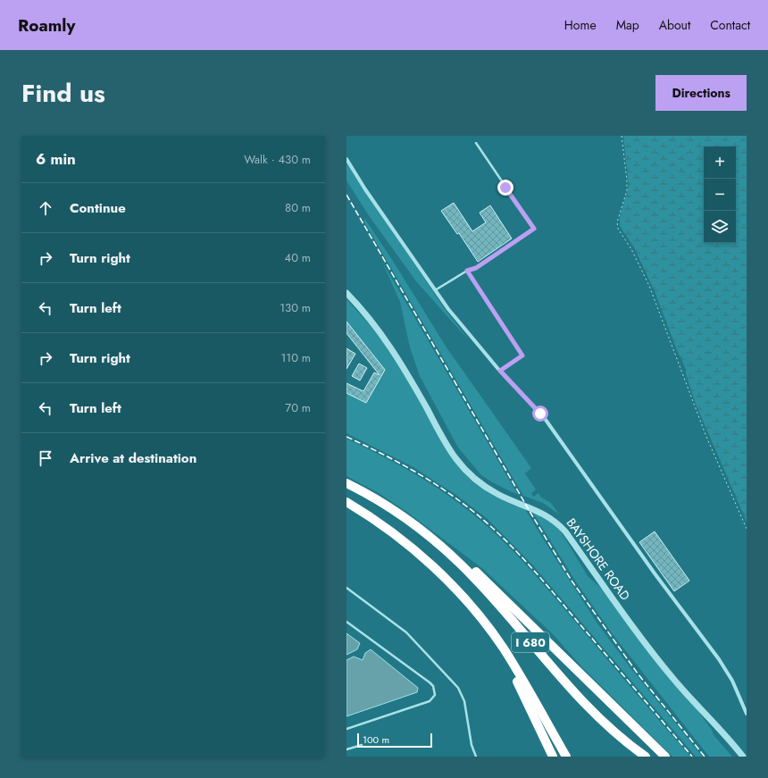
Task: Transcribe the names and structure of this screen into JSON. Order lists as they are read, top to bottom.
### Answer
{
  "streets": {
    "highway": ["I 680"],
    "street": ["BAYSHORE ROAD"]
  },
  "scale_bar": "100 m",
  "page": {
    "header": "Roamly",
    "nav": [
      "Home",
      "Map",
      "About",
      "Contact"
    ],
    "title": "Find us",
    "buttons": "Directions",
    "heading": ["6 min", "Walk · 430 m"],
    "map_buttons": ["+", "−"],
    "list": [
      ["Continue", "80 m"],
      ["Turn right", "40 m"],
      ["Turn left", "130 m"],
      ["Turn right", "110 m"],
      ["Turn left", "70 m"],
      "Arrive at destination"
    ],
    "scale": "100 m"
  }
}
